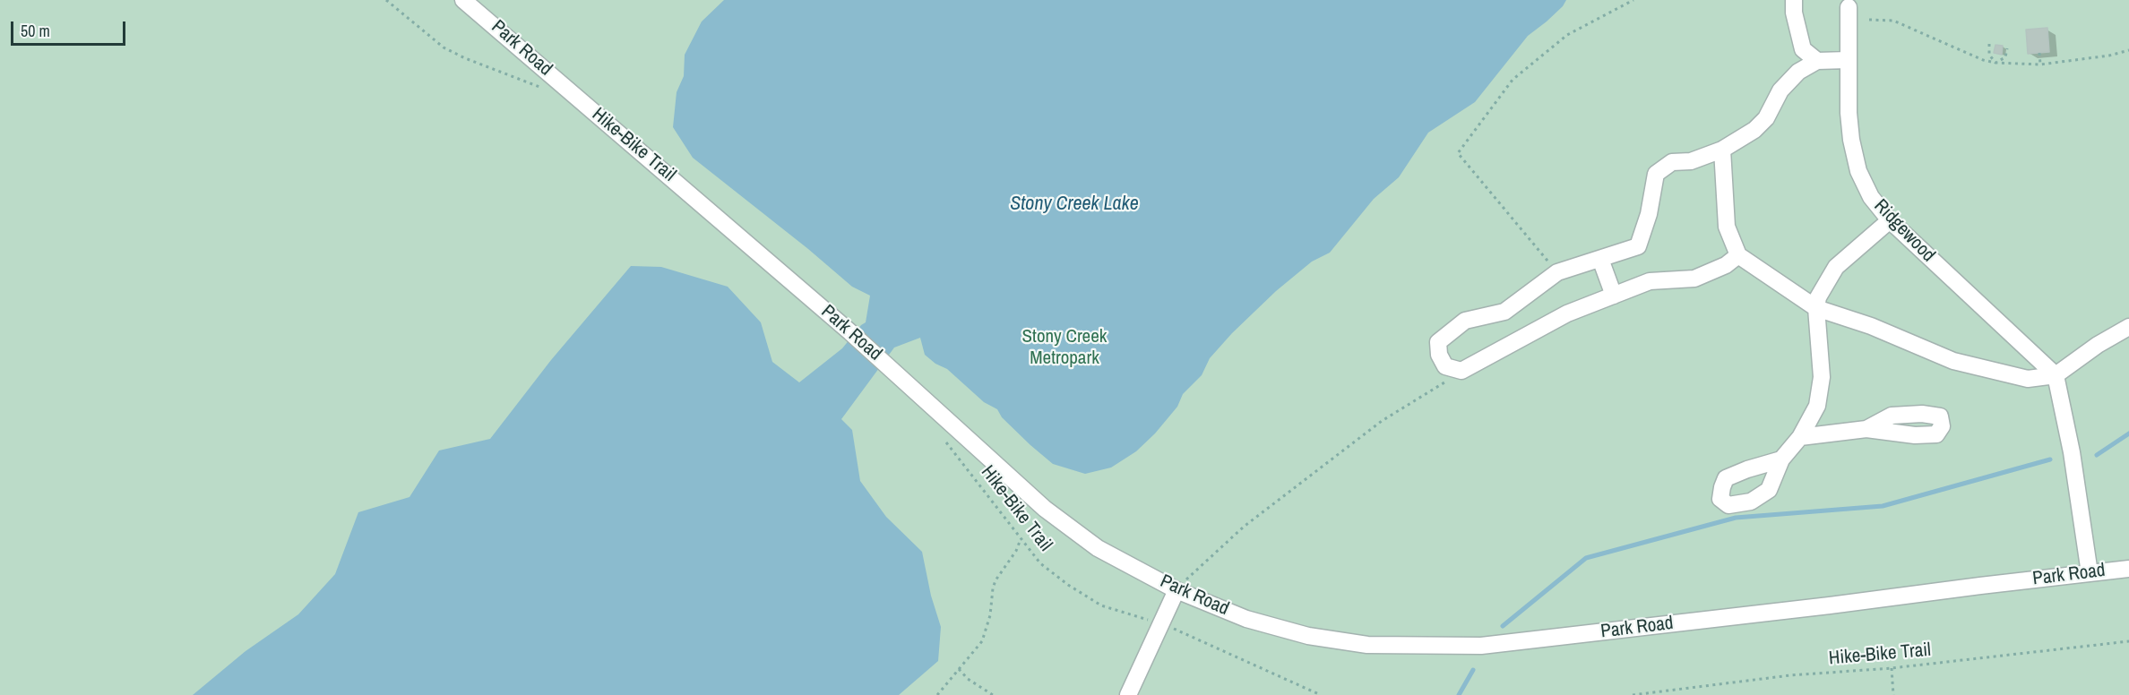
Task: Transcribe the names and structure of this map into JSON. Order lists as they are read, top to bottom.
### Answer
{
  "streets": {
    "street": ["Park Road", "Ridgewood"],
    "path": ["Hike-Bike Trail"]
  },
  "water": ["Stony Creek Lake"],
  "parks": ["Stony Creek Metropark"],
  "scale_bar": "50 m"
}
